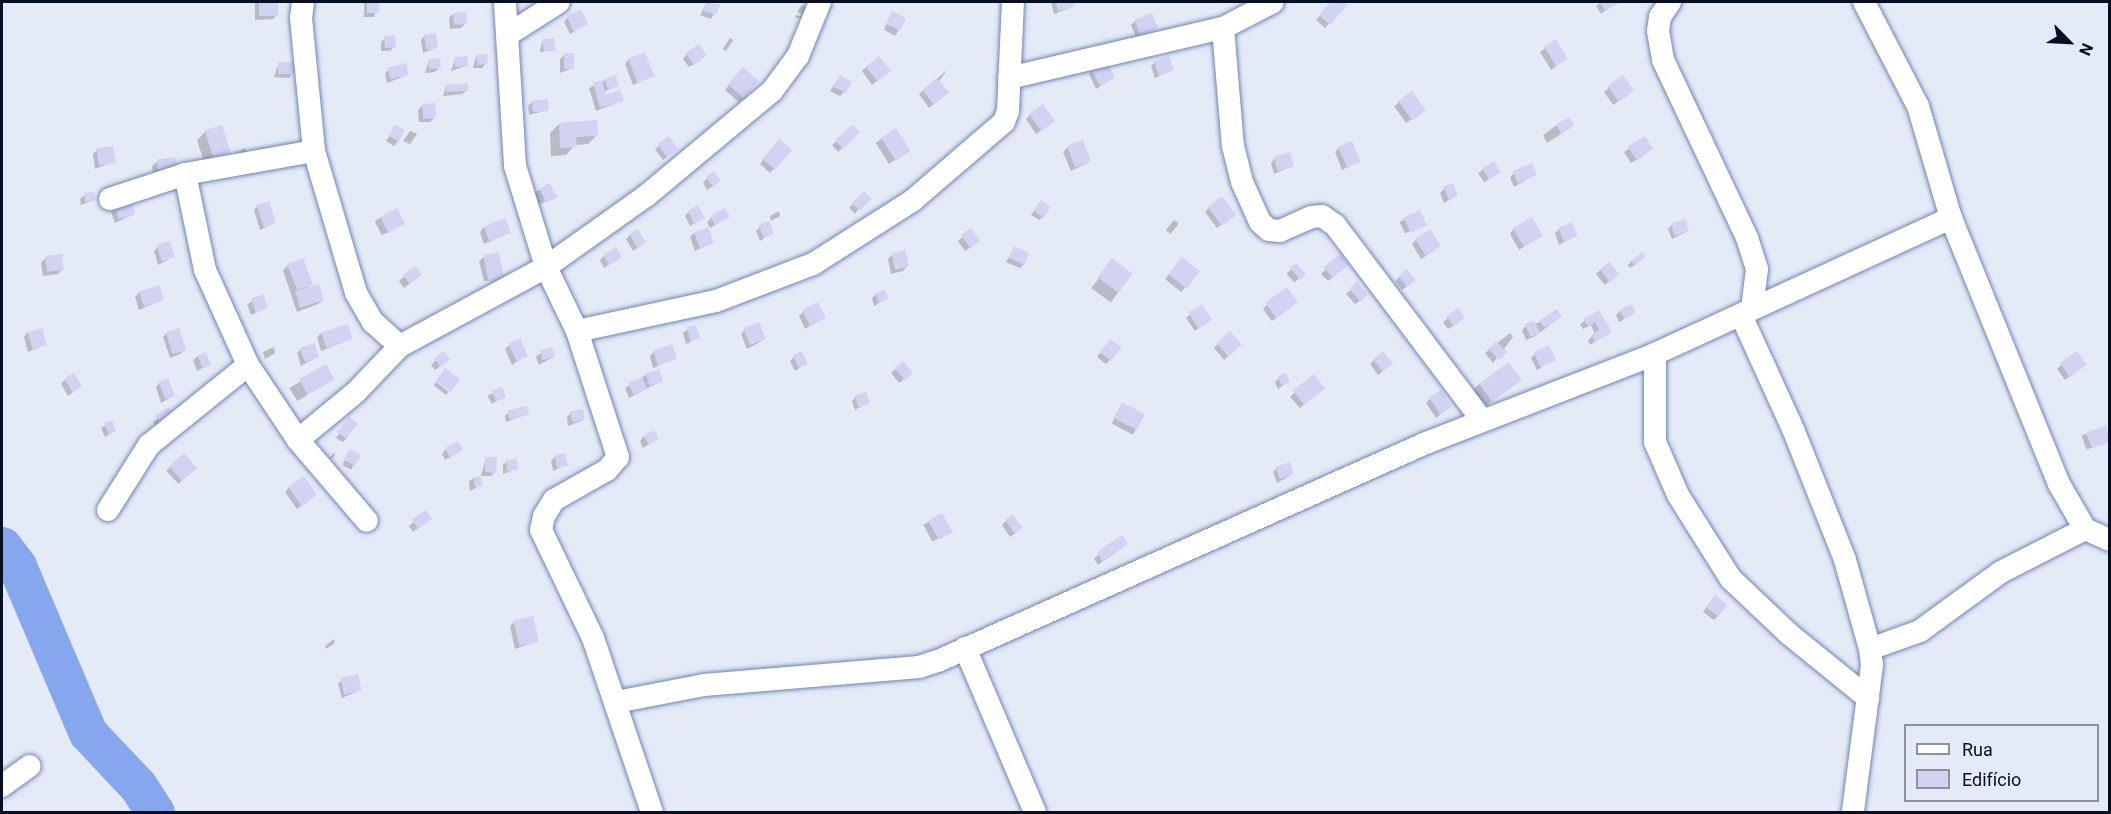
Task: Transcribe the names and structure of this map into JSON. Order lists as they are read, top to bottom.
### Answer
{
  "legend": ["Rua", "Edifício"],
  "north": "bottom right"
}
